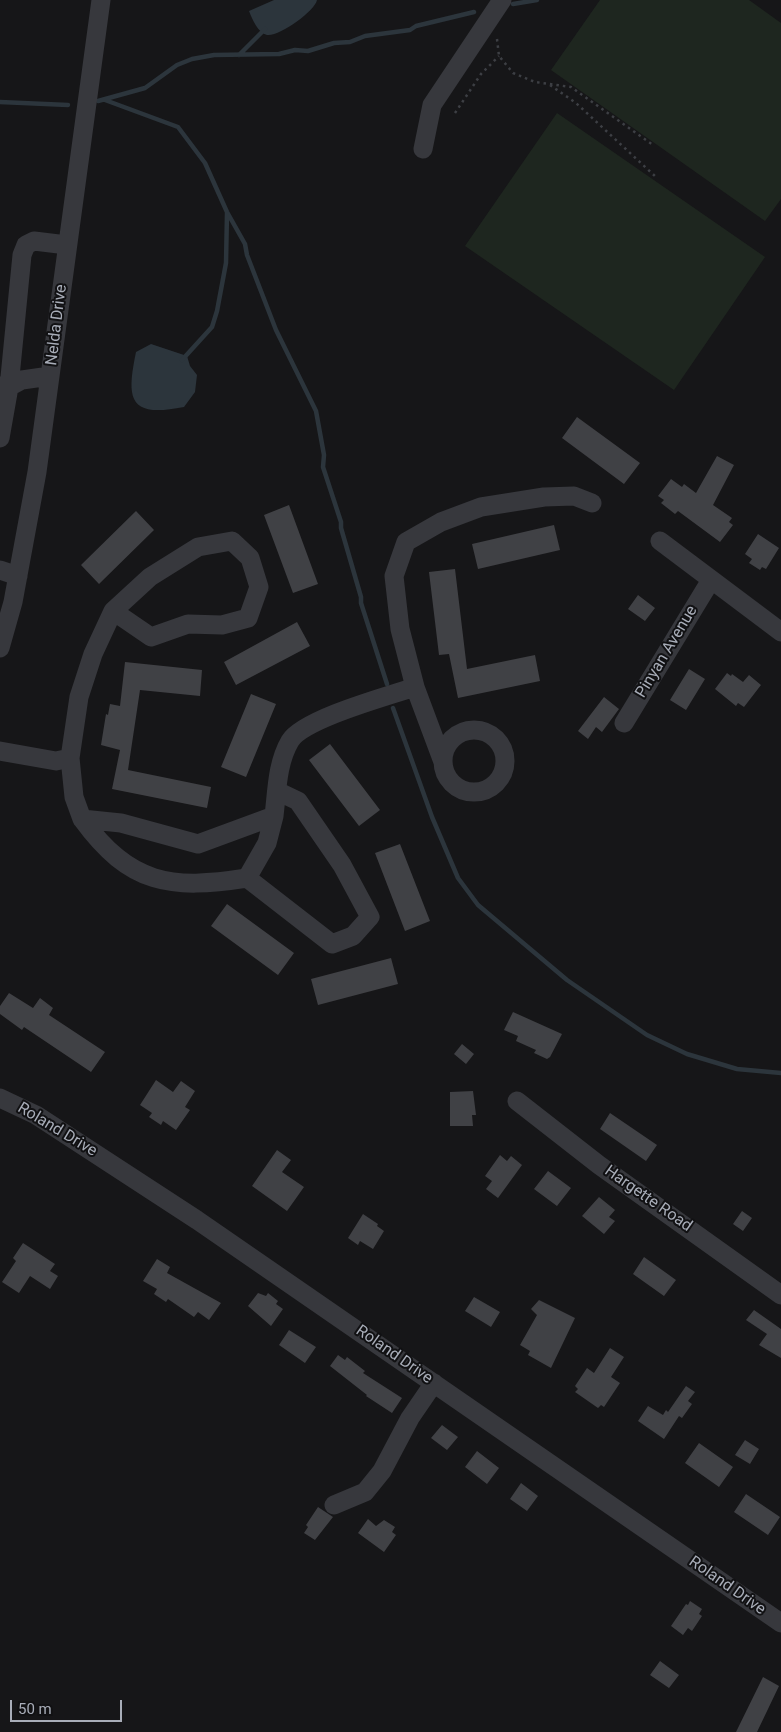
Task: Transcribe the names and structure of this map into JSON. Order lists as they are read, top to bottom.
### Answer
{
  "streets": {
    "street": [
      "Nelda Drive",
      "Pinyan Avenue",
      "Roland Drive",
      "Hargette Road"
    ]
  },
  "scale_bar": "50 m"
}
